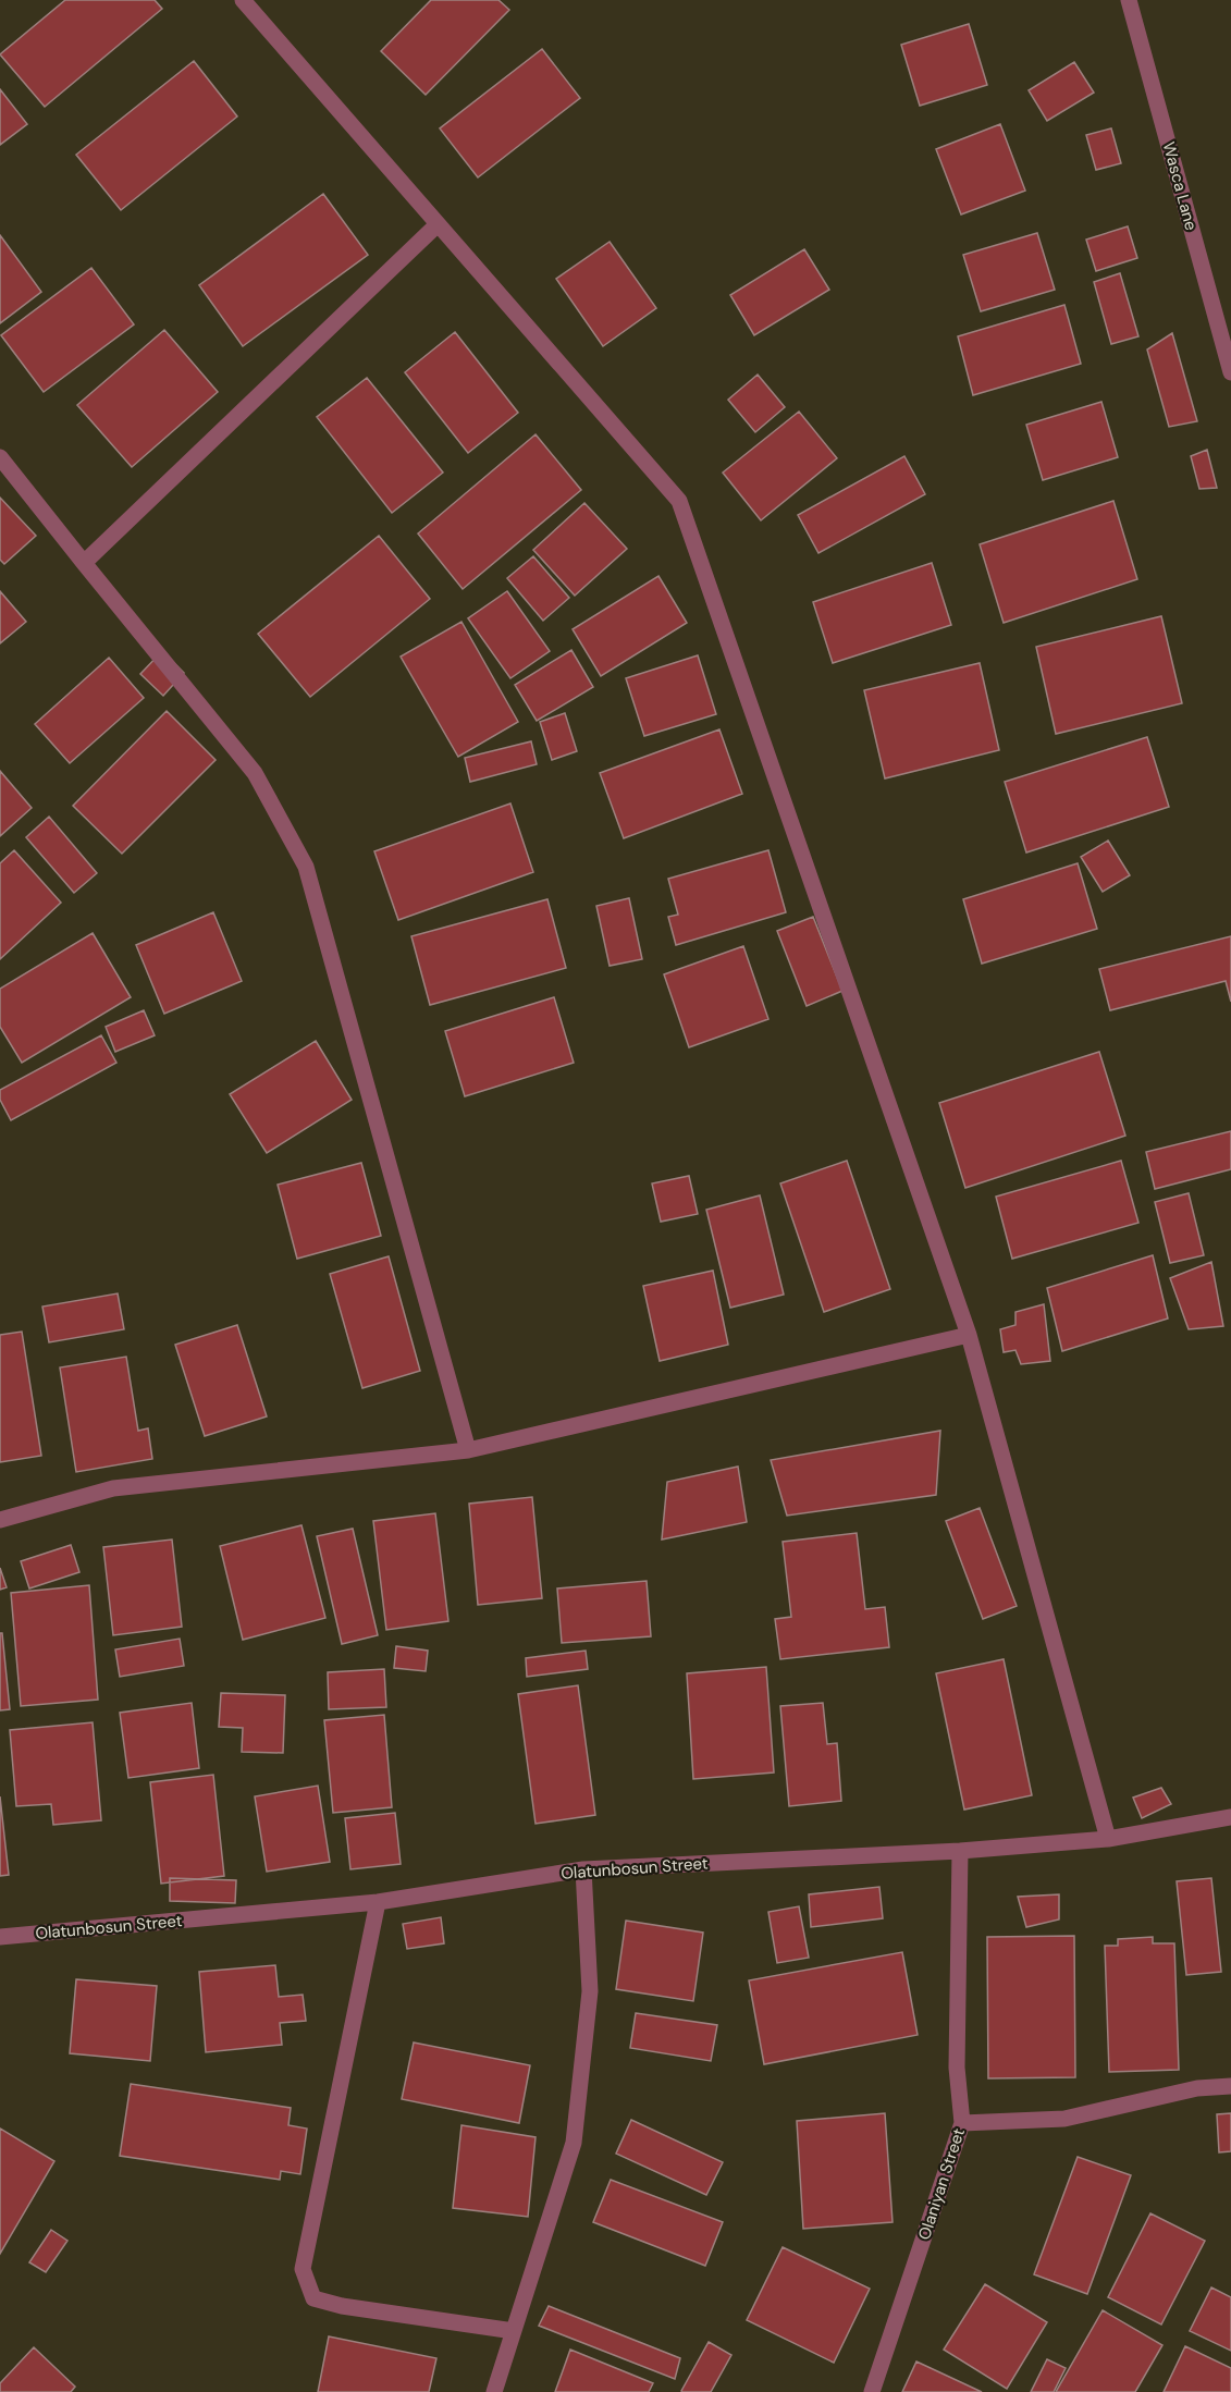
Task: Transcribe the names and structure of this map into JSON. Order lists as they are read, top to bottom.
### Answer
{
  "streets": {
    "street": ["Wasca Lane", "Olatunbosun Street", "Olaniyan Street"]
  },
  "crossings": [
    ["Olatunbosun Street", "Olaniyan Street"]
  ]
}
